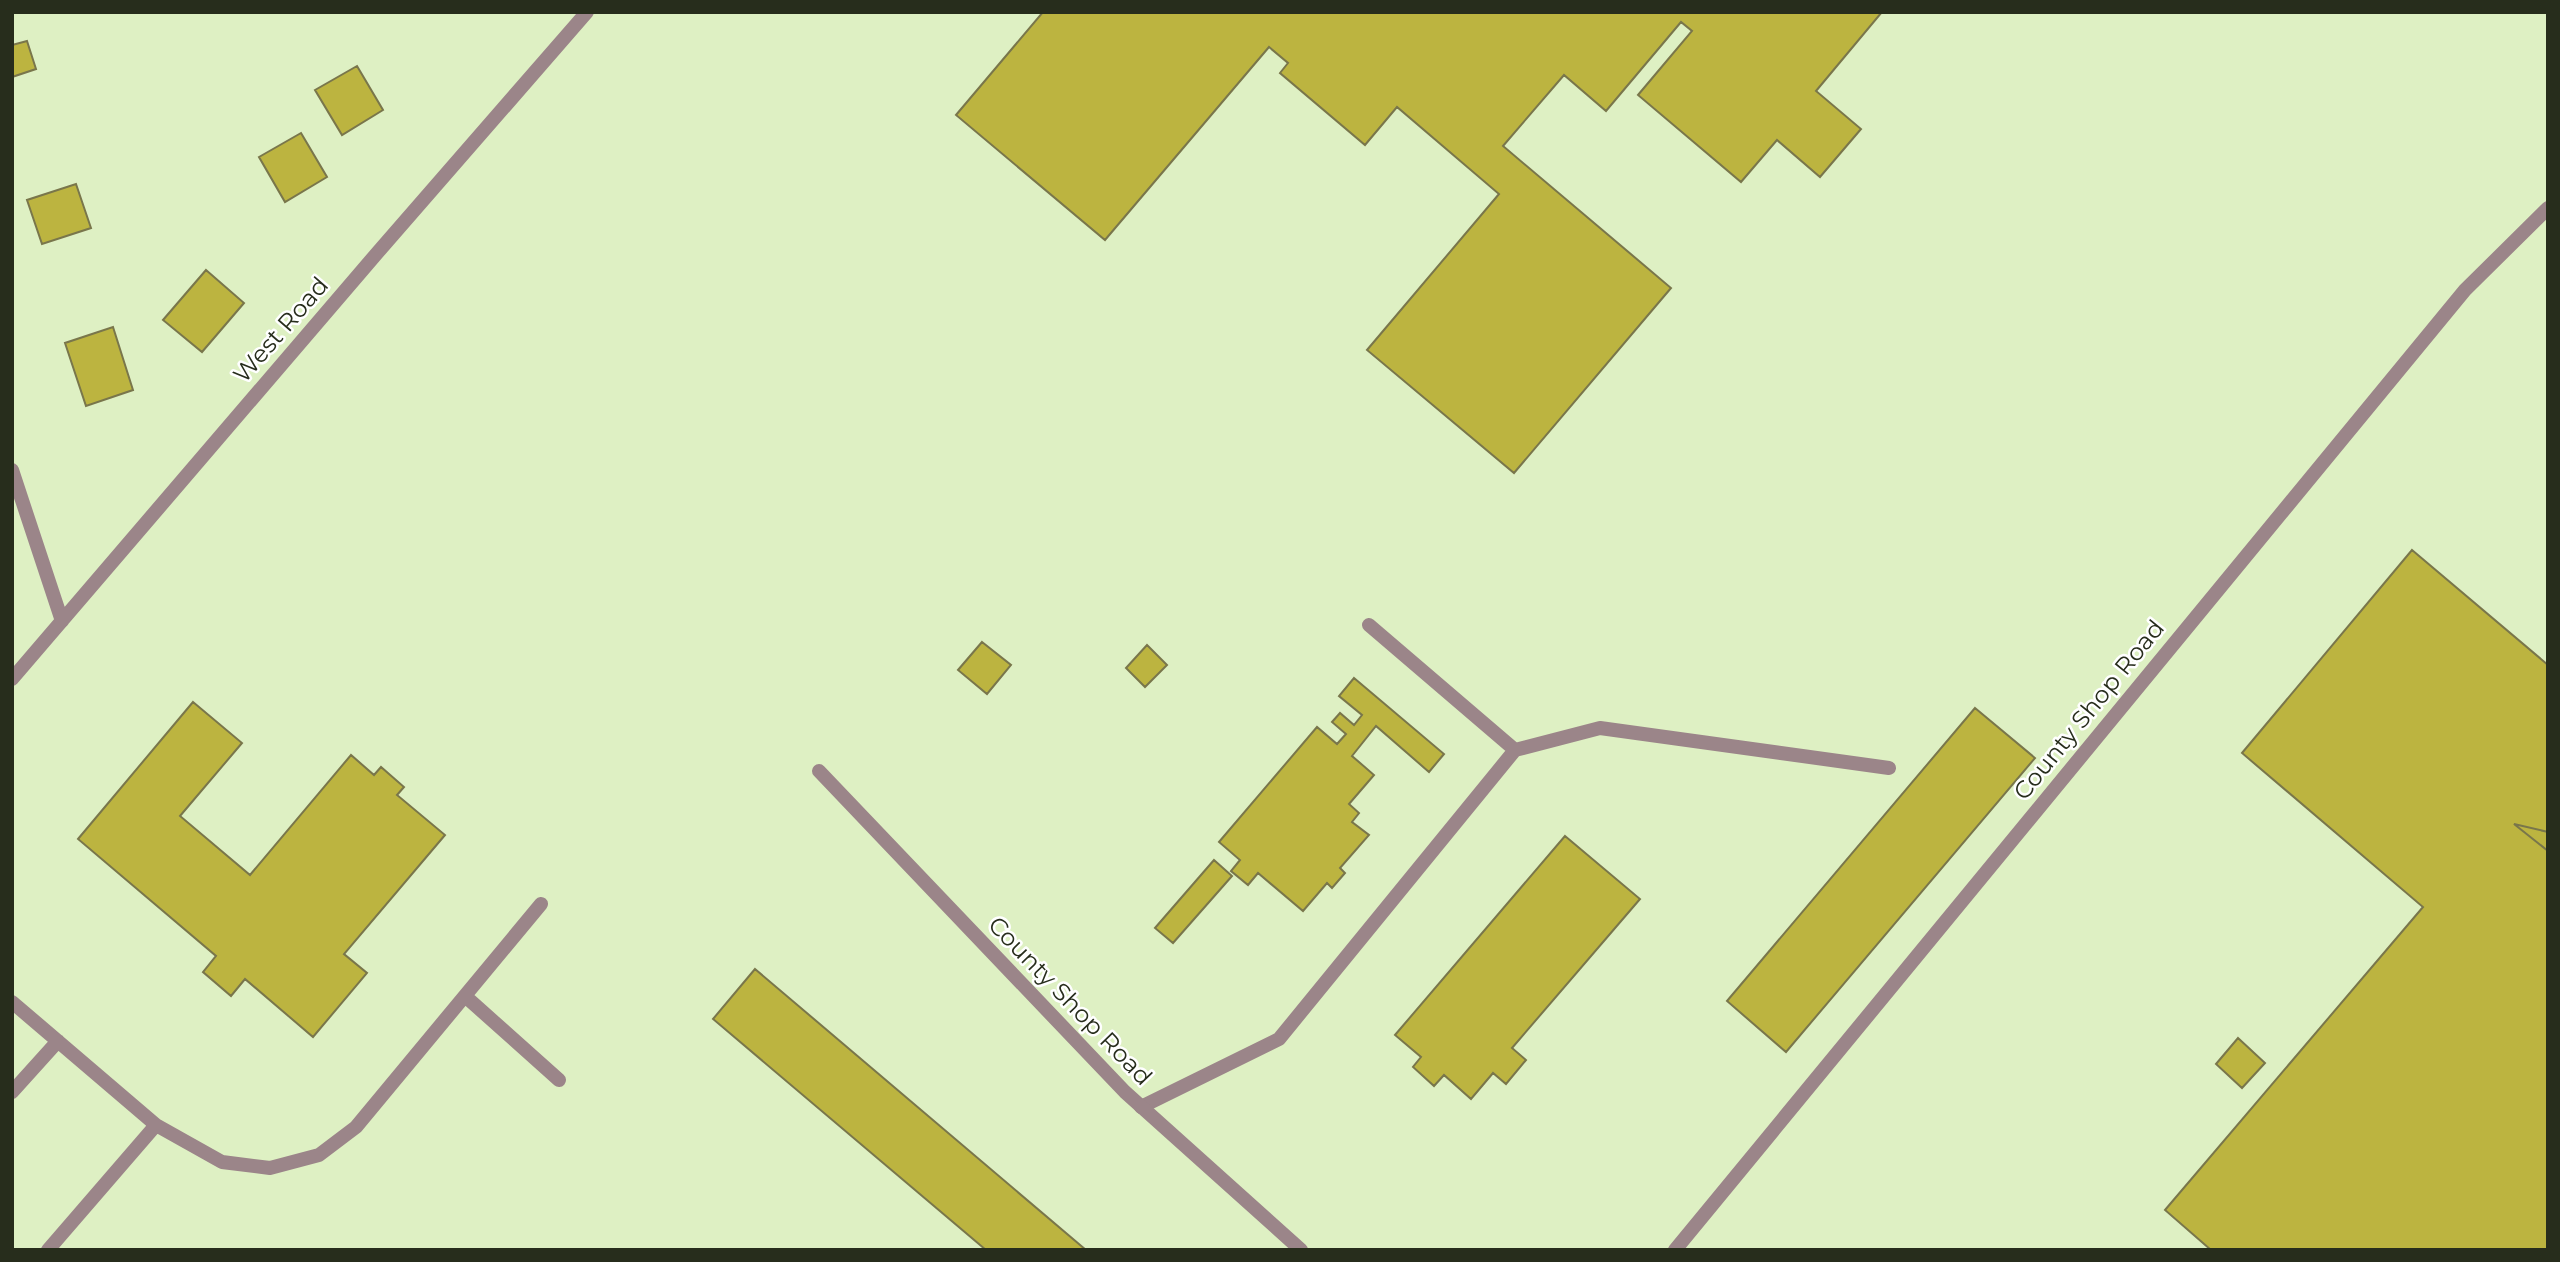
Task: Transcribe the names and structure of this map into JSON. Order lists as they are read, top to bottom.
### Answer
{
  "streets": {
    "street": ["West Road", "County Shop Road"]
  }
}
